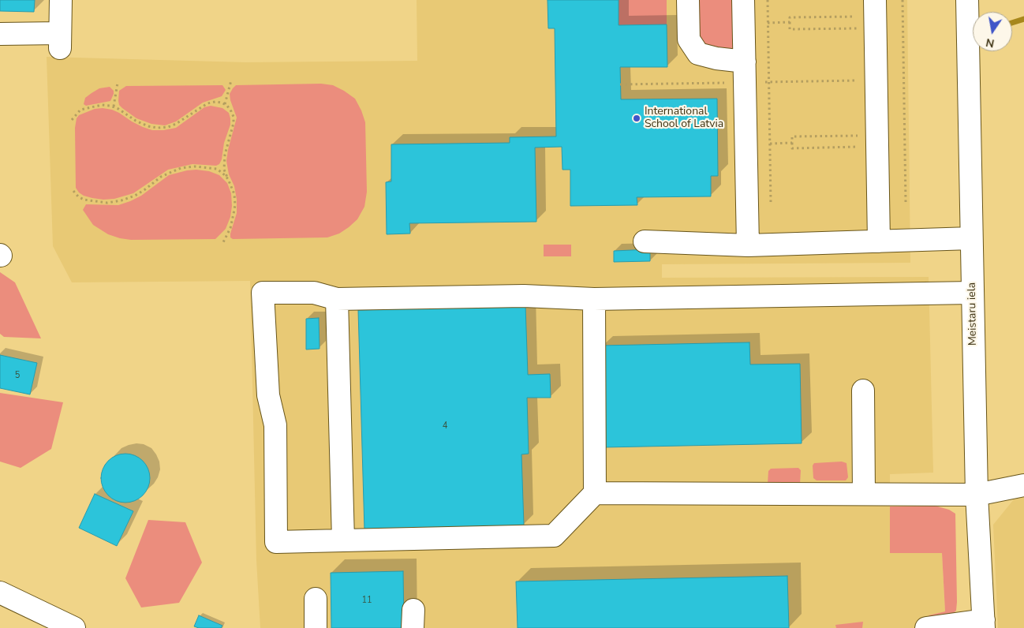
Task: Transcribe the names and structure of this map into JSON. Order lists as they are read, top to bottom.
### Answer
{
  "streets": {
    "street": ["Meistaru iela"]
  },
  "places": ["International School of Latvia"],
  "house_numbers": ["5", "4", "11"],
  "north": "bottom"
}
